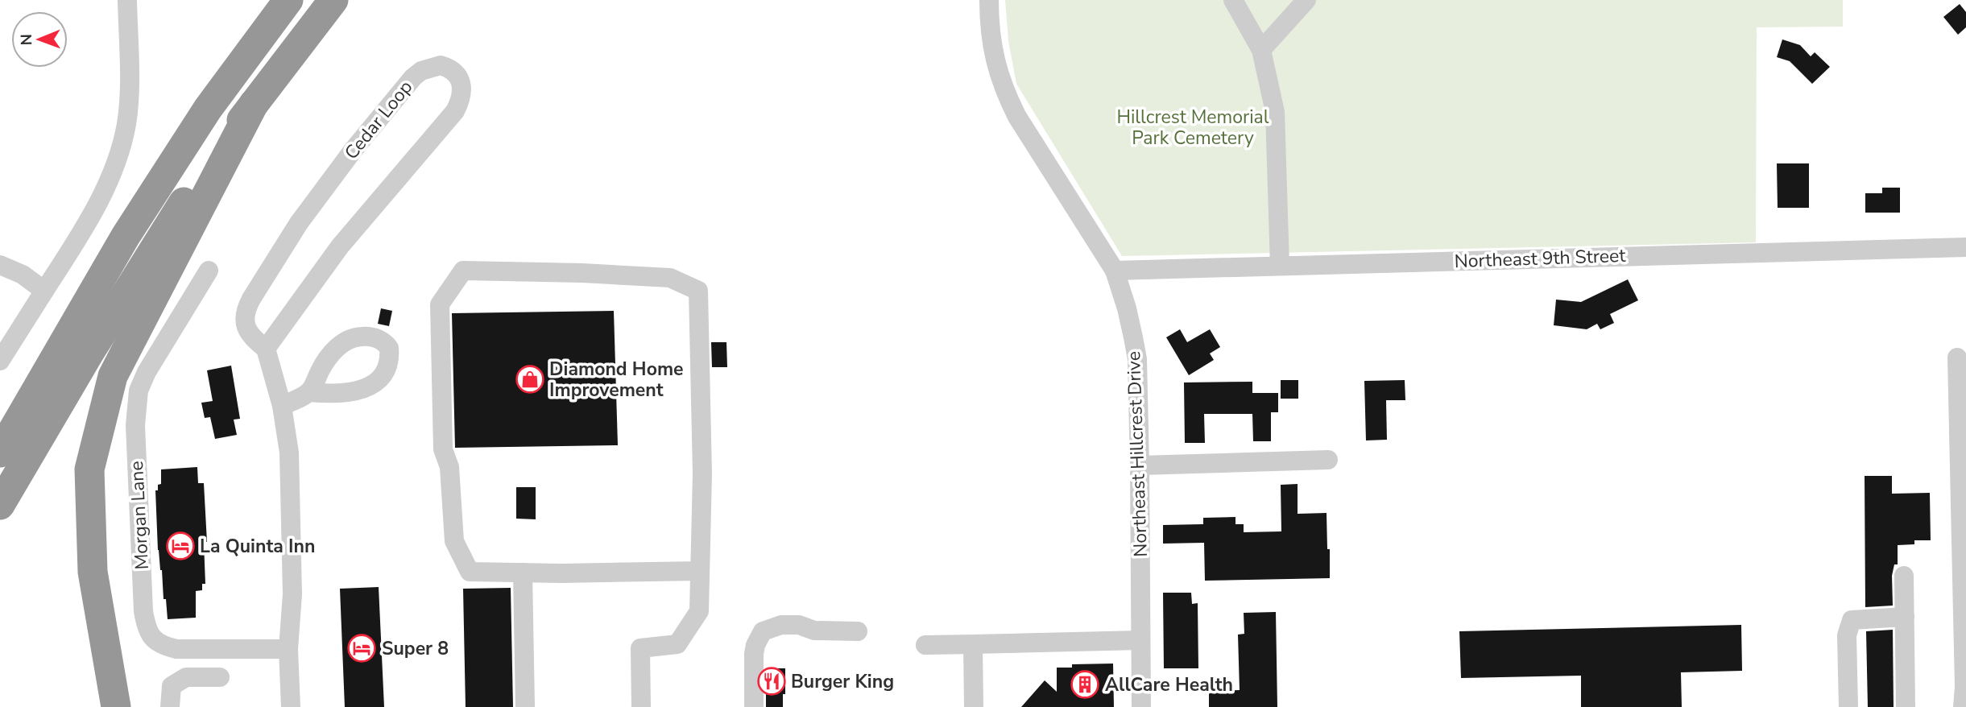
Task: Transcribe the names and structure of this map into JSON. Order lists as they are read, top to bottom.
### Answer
{
  "streets": {
    "street": [
      "Cedar Loop",
      "Northeast 9th Street",
      "Northeast Hillcrest Drive",
      "Morgan Lane"
    ]
  },
  "crossings": [
    ["Northeast 9th Street", "Northeast Hillcrest Drive"]
  ],
  "parks": ["Hillcrest Memorial Park Cemetery"],
  "places": {
    "shop": ["Diamond Home Improvement"],
    "hotel": ["La Quinta Inn", "Super 8"],
    "restaurant": ["Burger King"],
    "building": ["AllCare Health"]
  },
  "north": "left"
}
